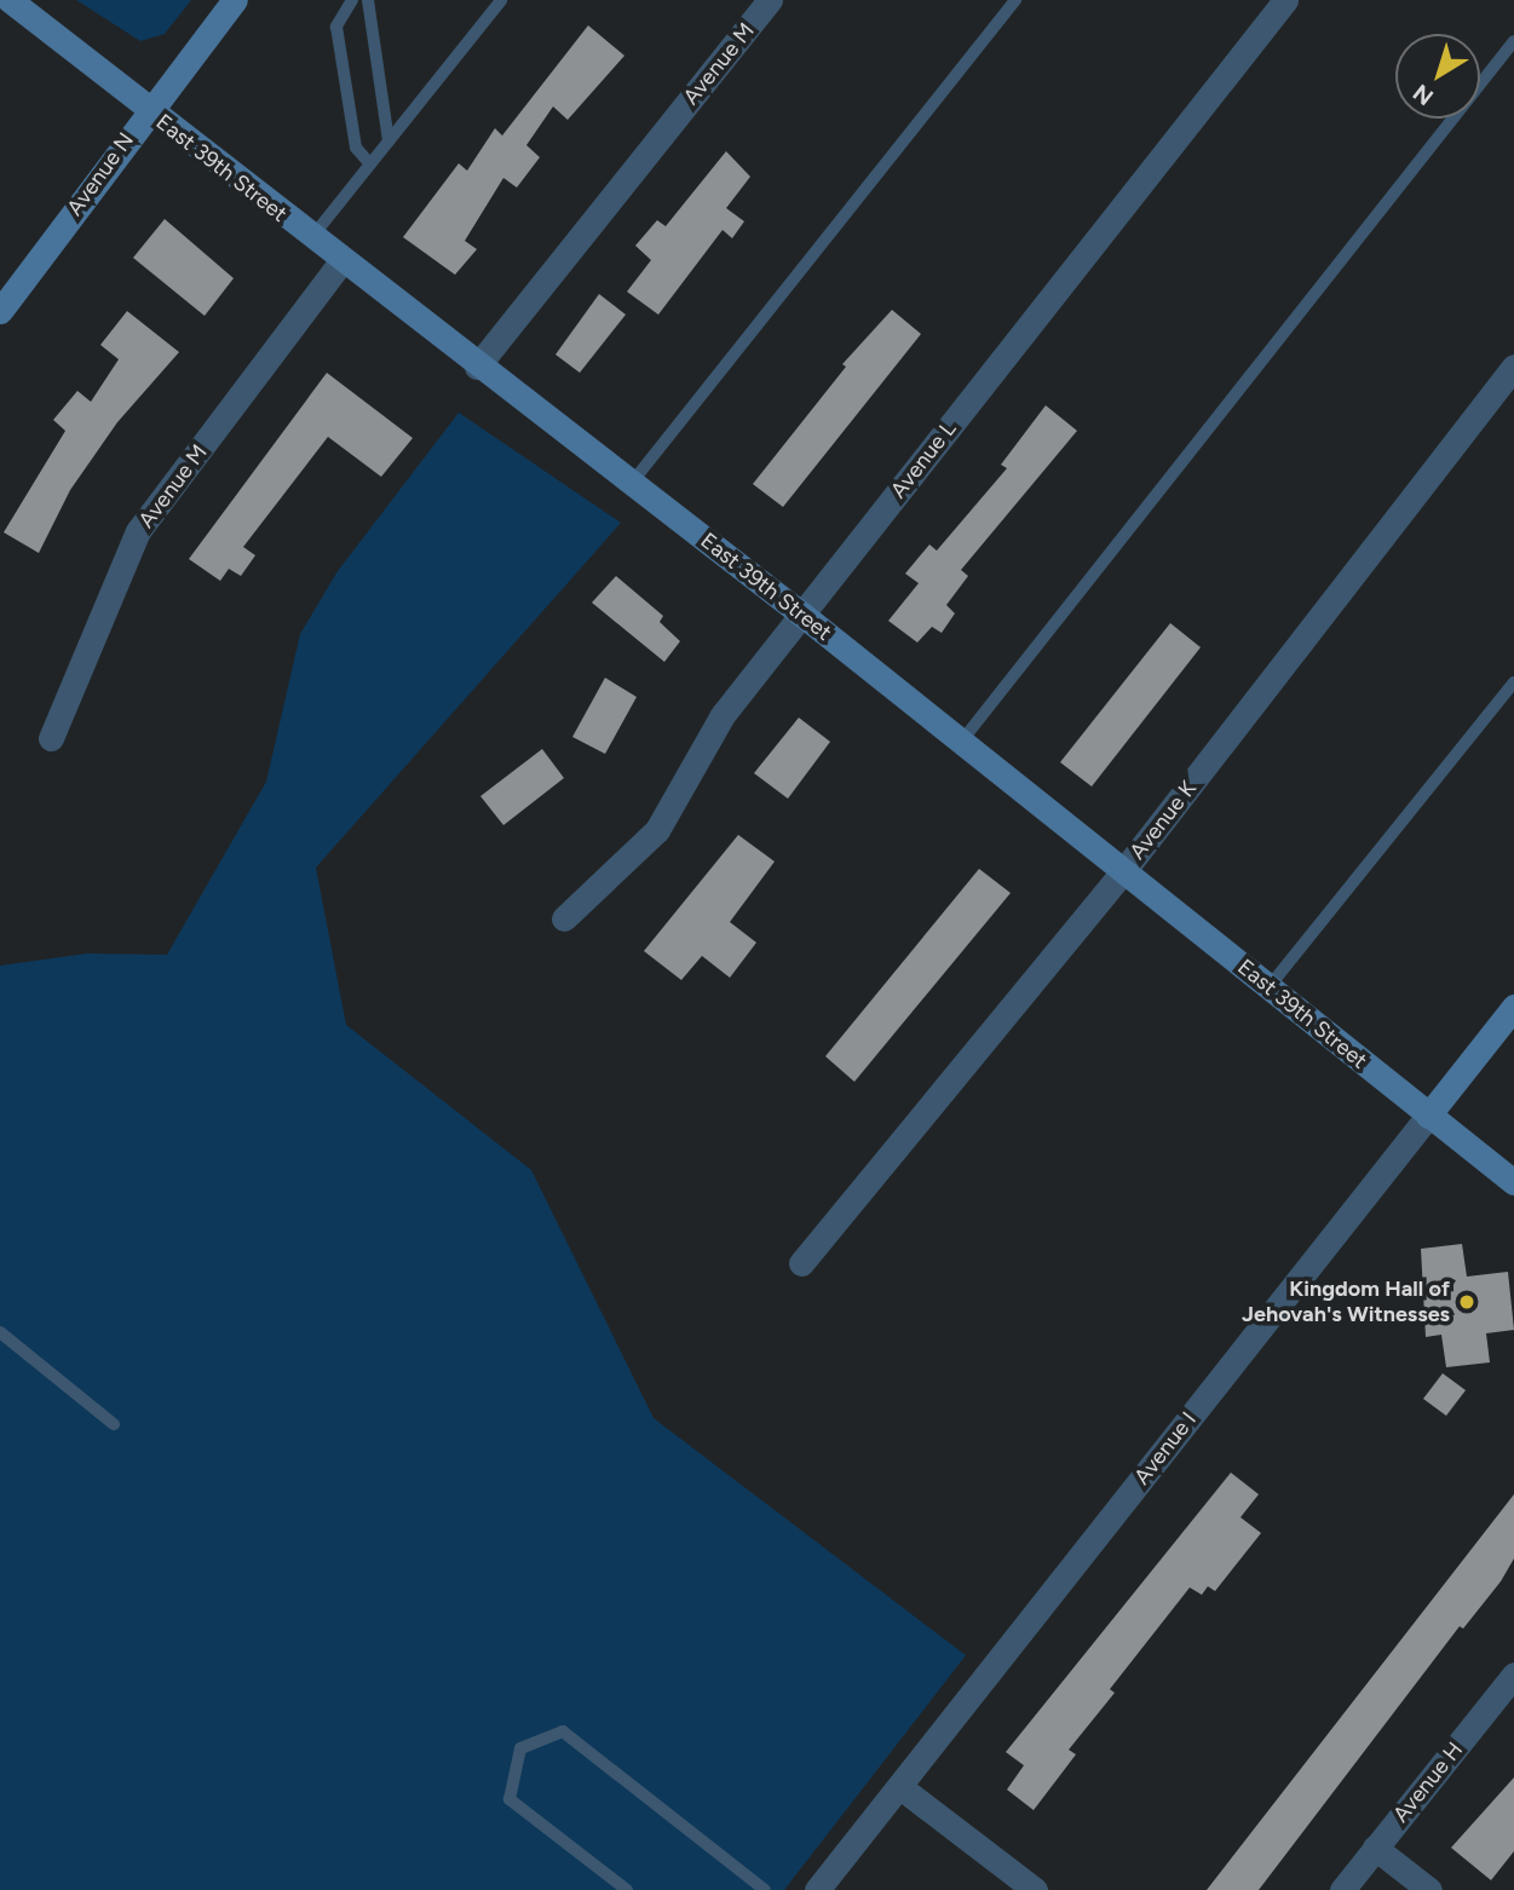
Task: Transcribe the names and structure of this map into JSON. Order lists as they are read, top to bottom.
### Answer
{
  "streets": {
    "main road": ["East 39th Street", "Avenue N", "Avenue I"],
    "street": [
      "Avenue M",
      "Avenue L",
      "Avenue K",
      "Avenue H"
    ]
  },
  "crossings": [
    ["Avenue M", "East 39th Street"],
    ["East 39th Street", "Avenue N"],
    ["East 39th Street", "Avenue L"],
    ["East 39th Street", "Avenue K"],
    ["East 39th Street", "Avenue I"]
  ],
  "places": ["Kingdom Hall of Jehovah's Witnesses"],
  "north": "bottom left"
}
